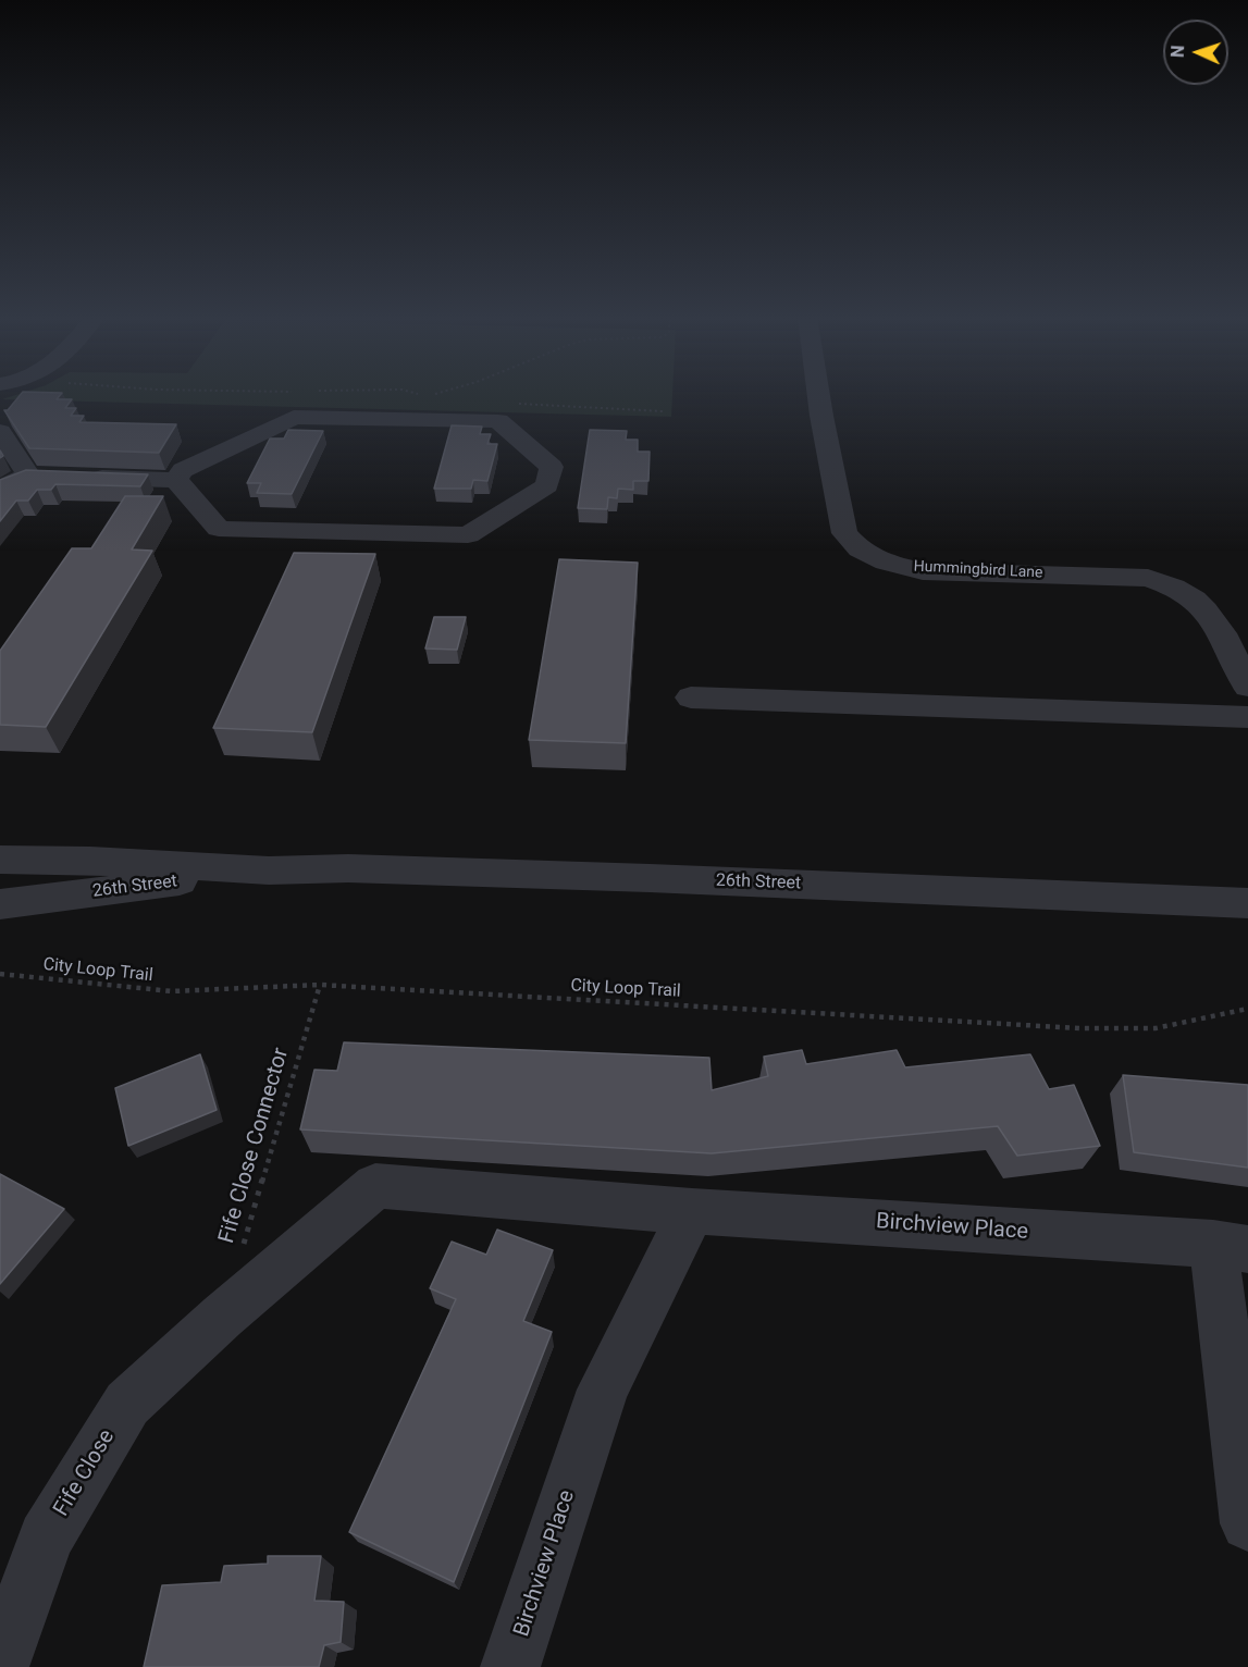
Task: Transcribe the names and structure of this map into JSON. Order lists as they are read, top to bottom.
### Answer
{
  "streets": {
    "street": [
      "Hummingbird Lane",
      "26th Street",
      "Birchview Place",
      "Fife Close"
    ],
    "path": ["City Loop Trail", "Fife Close Connector"]
  },
  "crossings": [
    ["City Loop Trail", "Fife Close Connector"],
    ["Birchview Place", "Fife Close"]
  ],
  "north": "left"
}
